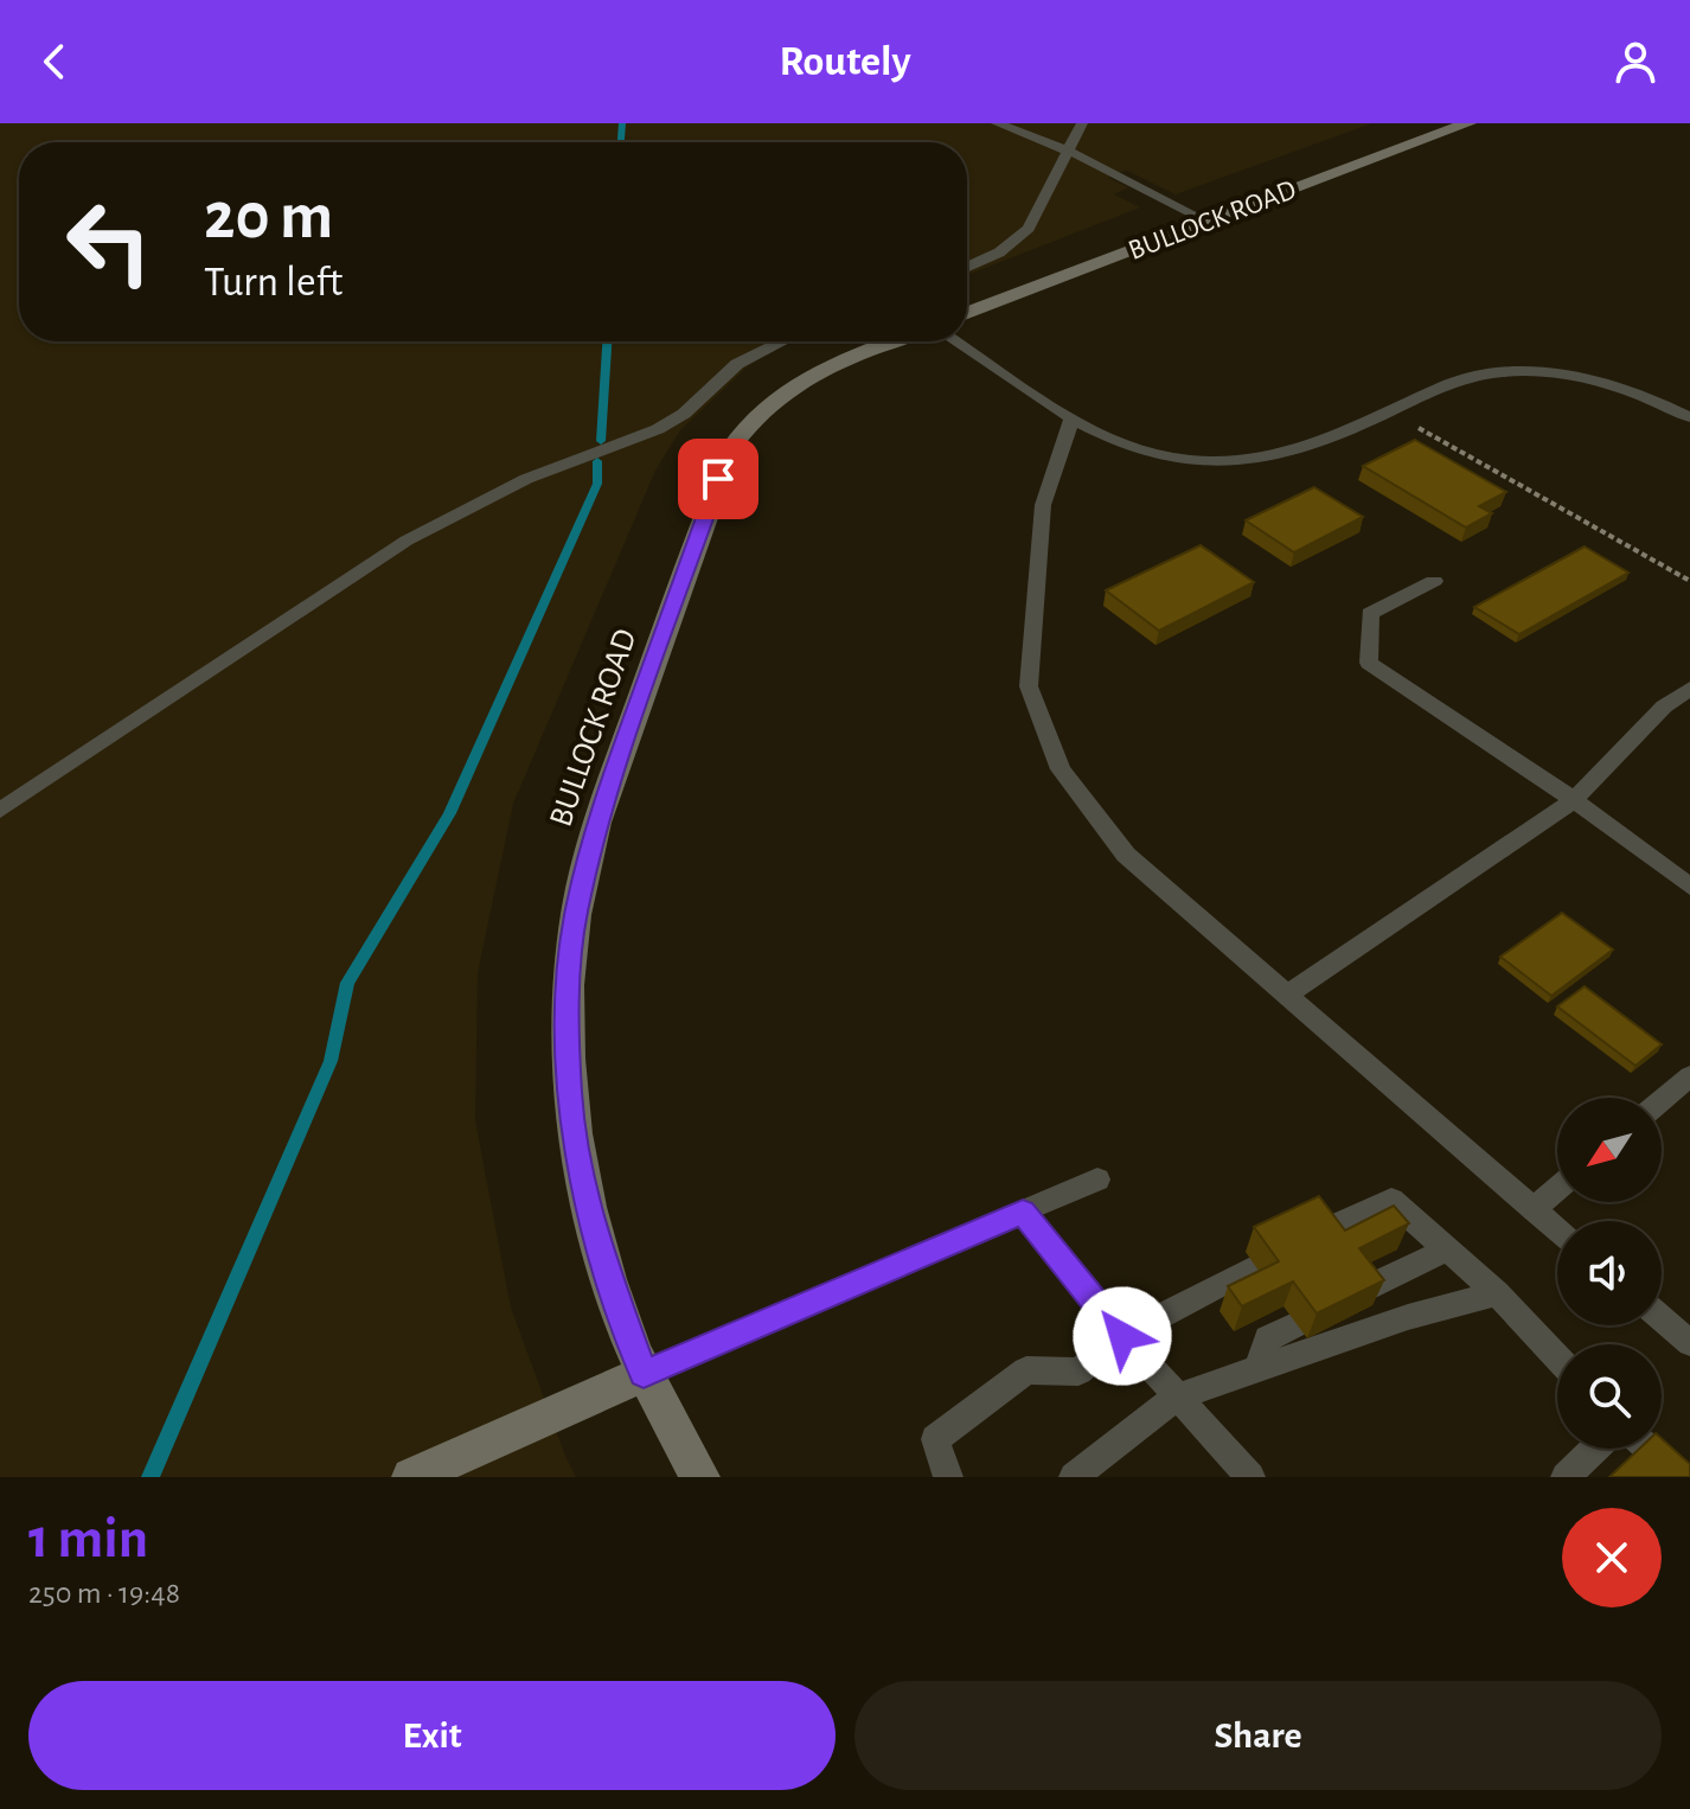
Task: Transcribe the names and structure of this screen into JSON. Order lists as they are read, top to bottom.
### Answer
{
  "streets": {
    "street": ["BULLOCK ROAD"]
  },
  "north": "bottom left",
  "page": {
    "header": "Routely",
    "turn": ["20 m", "Turn left"],
    "heading": ["1 min", "250 m · 19:48"],
    "buttons": ["Exit", "Share"]
  }
}
